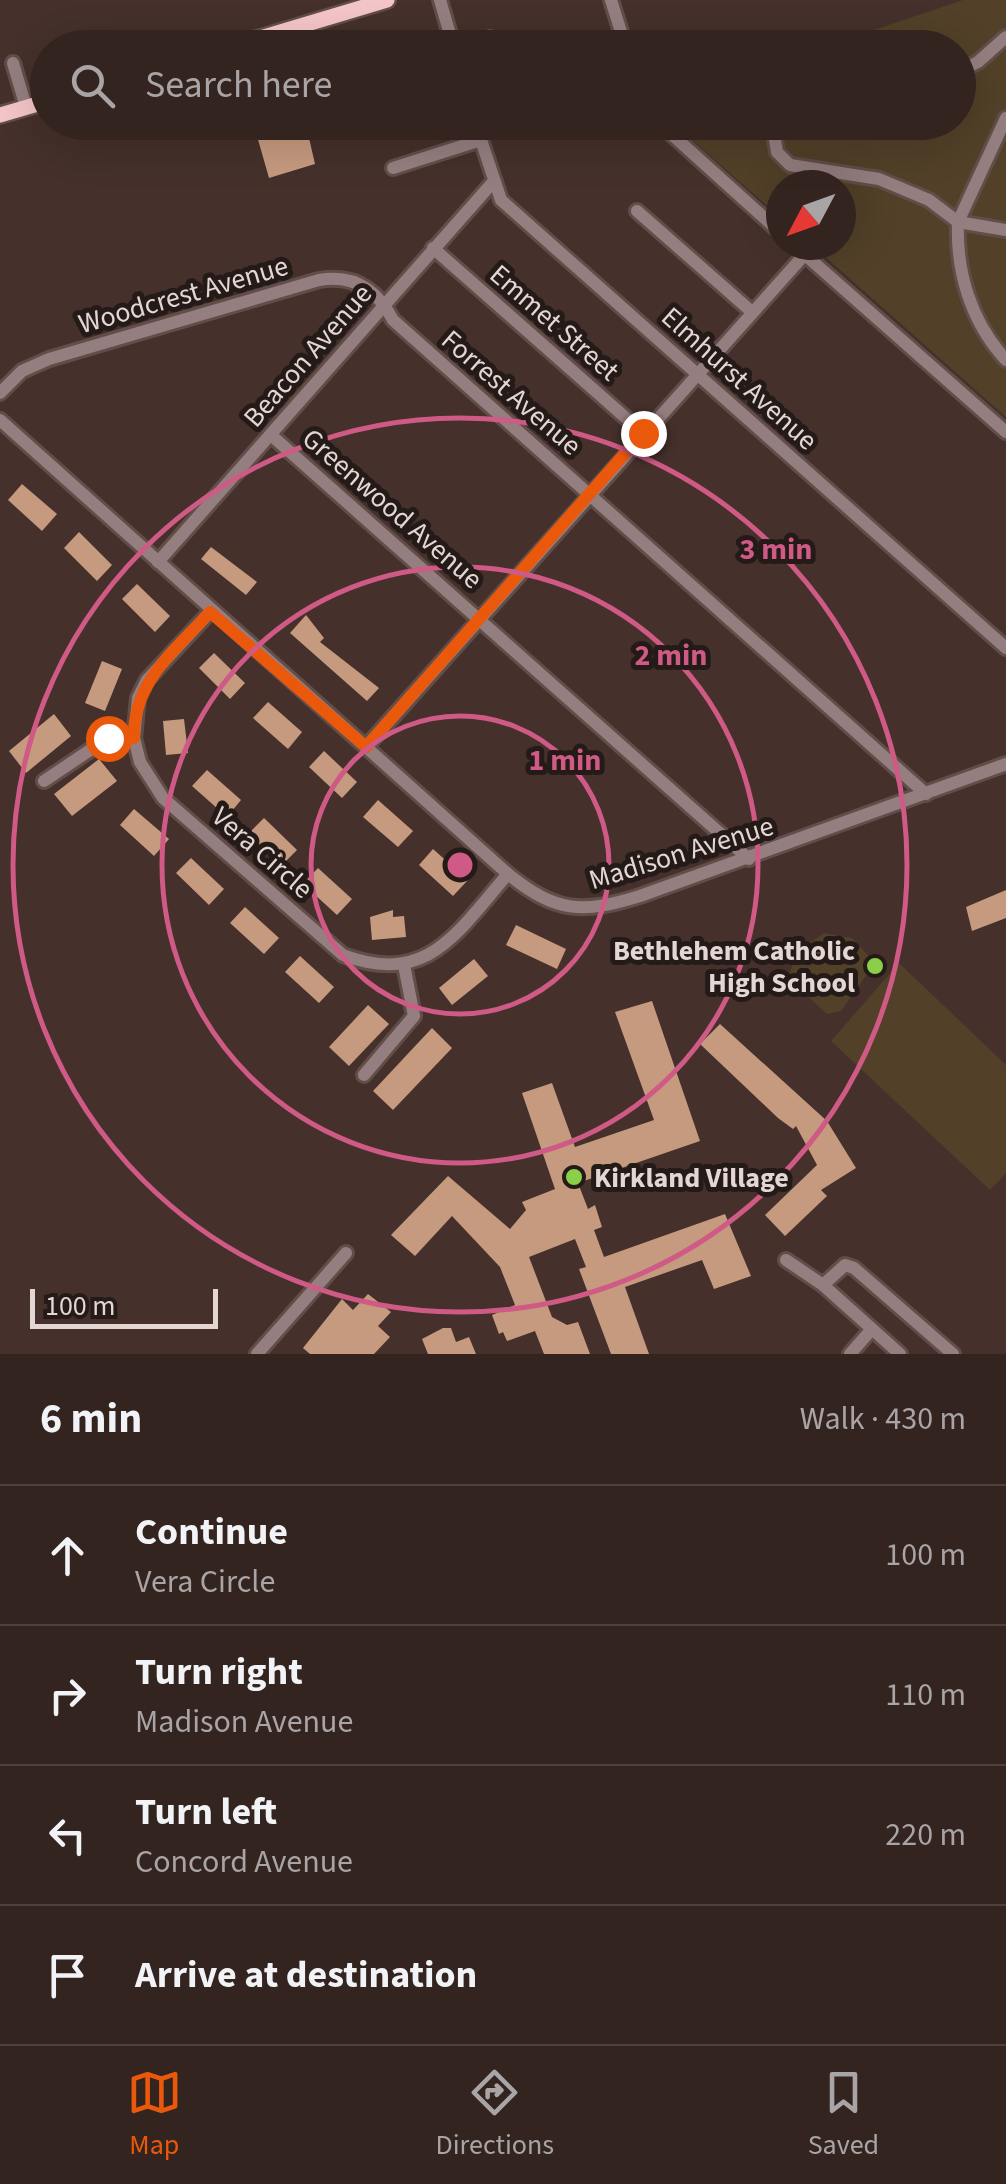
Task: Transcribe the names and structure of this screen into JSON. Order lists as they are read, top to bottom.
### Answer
{
  "streets": {
    "street": [
      "Woodcrest Avenue",
      "Emmet Street",
      "Beacon Avenue",
      "Elmhurst Avenue",
      "Forrest Avenue",
      "Greenwood Avenue",
      "Vera Circle",
      "Madison Avenue"
    ]
  },
  "crossings": [
    ["Woodcrest Avenue", "Beacon Avenue"],
    ["Woodcrest Avenue", "Forrest Avenue"],
    ["Emmet Street", "Beacon Avenue"],
    ["Beacon Avenue", "Elmhurst Avenue"],
    ["Beacon Avenue", "Forrest Avenue"],
    ["Beacon Avenue", "Greenwood Avenue"],
    ["Beacon Avenue", "Madison Avenue"],
    ["Forrest Avenue", "Madison Avenue"],
    ["Greenwood Avenue", "Madison Avenue"]
  ],
  "places": ["Bethlehem Catholic High School", "Kirkland Village"],
  "scale_bar": "100 m",
  "north": "bottom left",
  "page": {
    "search": "Search here",
    "scale": "100 m",
    "heading": ["6 min", "Walk · 430 m"],
    "list": [
      ["Continue", "Vera Circle", "100 m"],
      ["Turn right", "Madison Avenue", "110 m"],
      ["Turn left", "Concord Avenue", "220 m"],
      "Arrive at destination"
    ],
    "nav": ["Map", "Directions", "Saved"]
  },
  "rings": ["3 min", "2 min", "1 min"]
}
